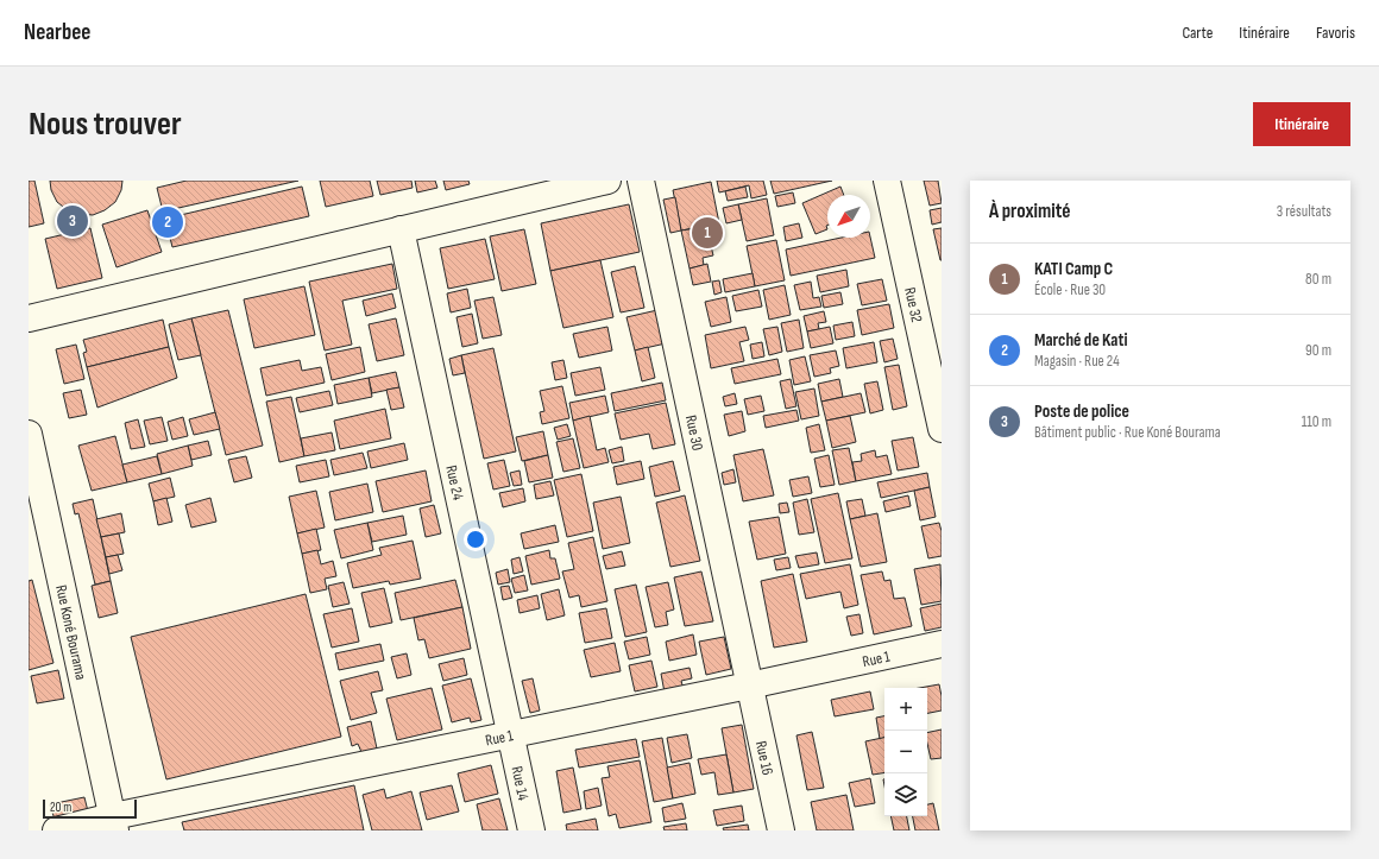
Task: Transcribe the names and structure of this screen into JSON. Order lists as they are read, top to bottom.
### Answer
{
  "streets": {
    "main road": [
      "Rue 32",
      "Rue 30",
      "Rue 24",
      "Rue Koné Bourama",
      "Rue 1",
      "Rue 16",
      "Rue 14"
    ]
  },
  "crossings": [
    ["Rue 30", "Rue 1"],
    ["Rue 30", "Rue 16"],
    ["Rue 24", "Rue 1"],
    ["Rue 24", "Rue 14"],
    ["Rue Koné Bourama", "Rue 1"],
    ["Rue 1", "Rue 16"],
    ["Rue 1", "Rue 14"]
  ],
  "scale_bar": "20 m",
  "north": "bottom left",
  "page": {
    "header": "Nearbee",
    "nav": ["Carte", "Itinéraire", "Favoris"],
    "buttons": "Itinéraire",
    "title": "Nous trouver",
    "heading": ["À proximité", "3 résultats"],
    "pins": ["3", "2", "1"],
    "list": [
      {
        "mark": "1",
        "name": "KATI Camp C",
        "note": "École · Rue 30",
        "value": "80 m"
      },
      {
        "mark": "2",
        "name": "Marché de Kati",
        "note": "Magasin · Rue 24",
        "value": "90 m"
      },
      {
        "mark": "3",
        "name": "Poste de police",
        "note": "Bâtiment public · Rue Koné Bourama",
        "value": "110 m"
      }
    ],
    "map_buttons": ["+", "−"],
    "scale": "20 m"
  }
}
